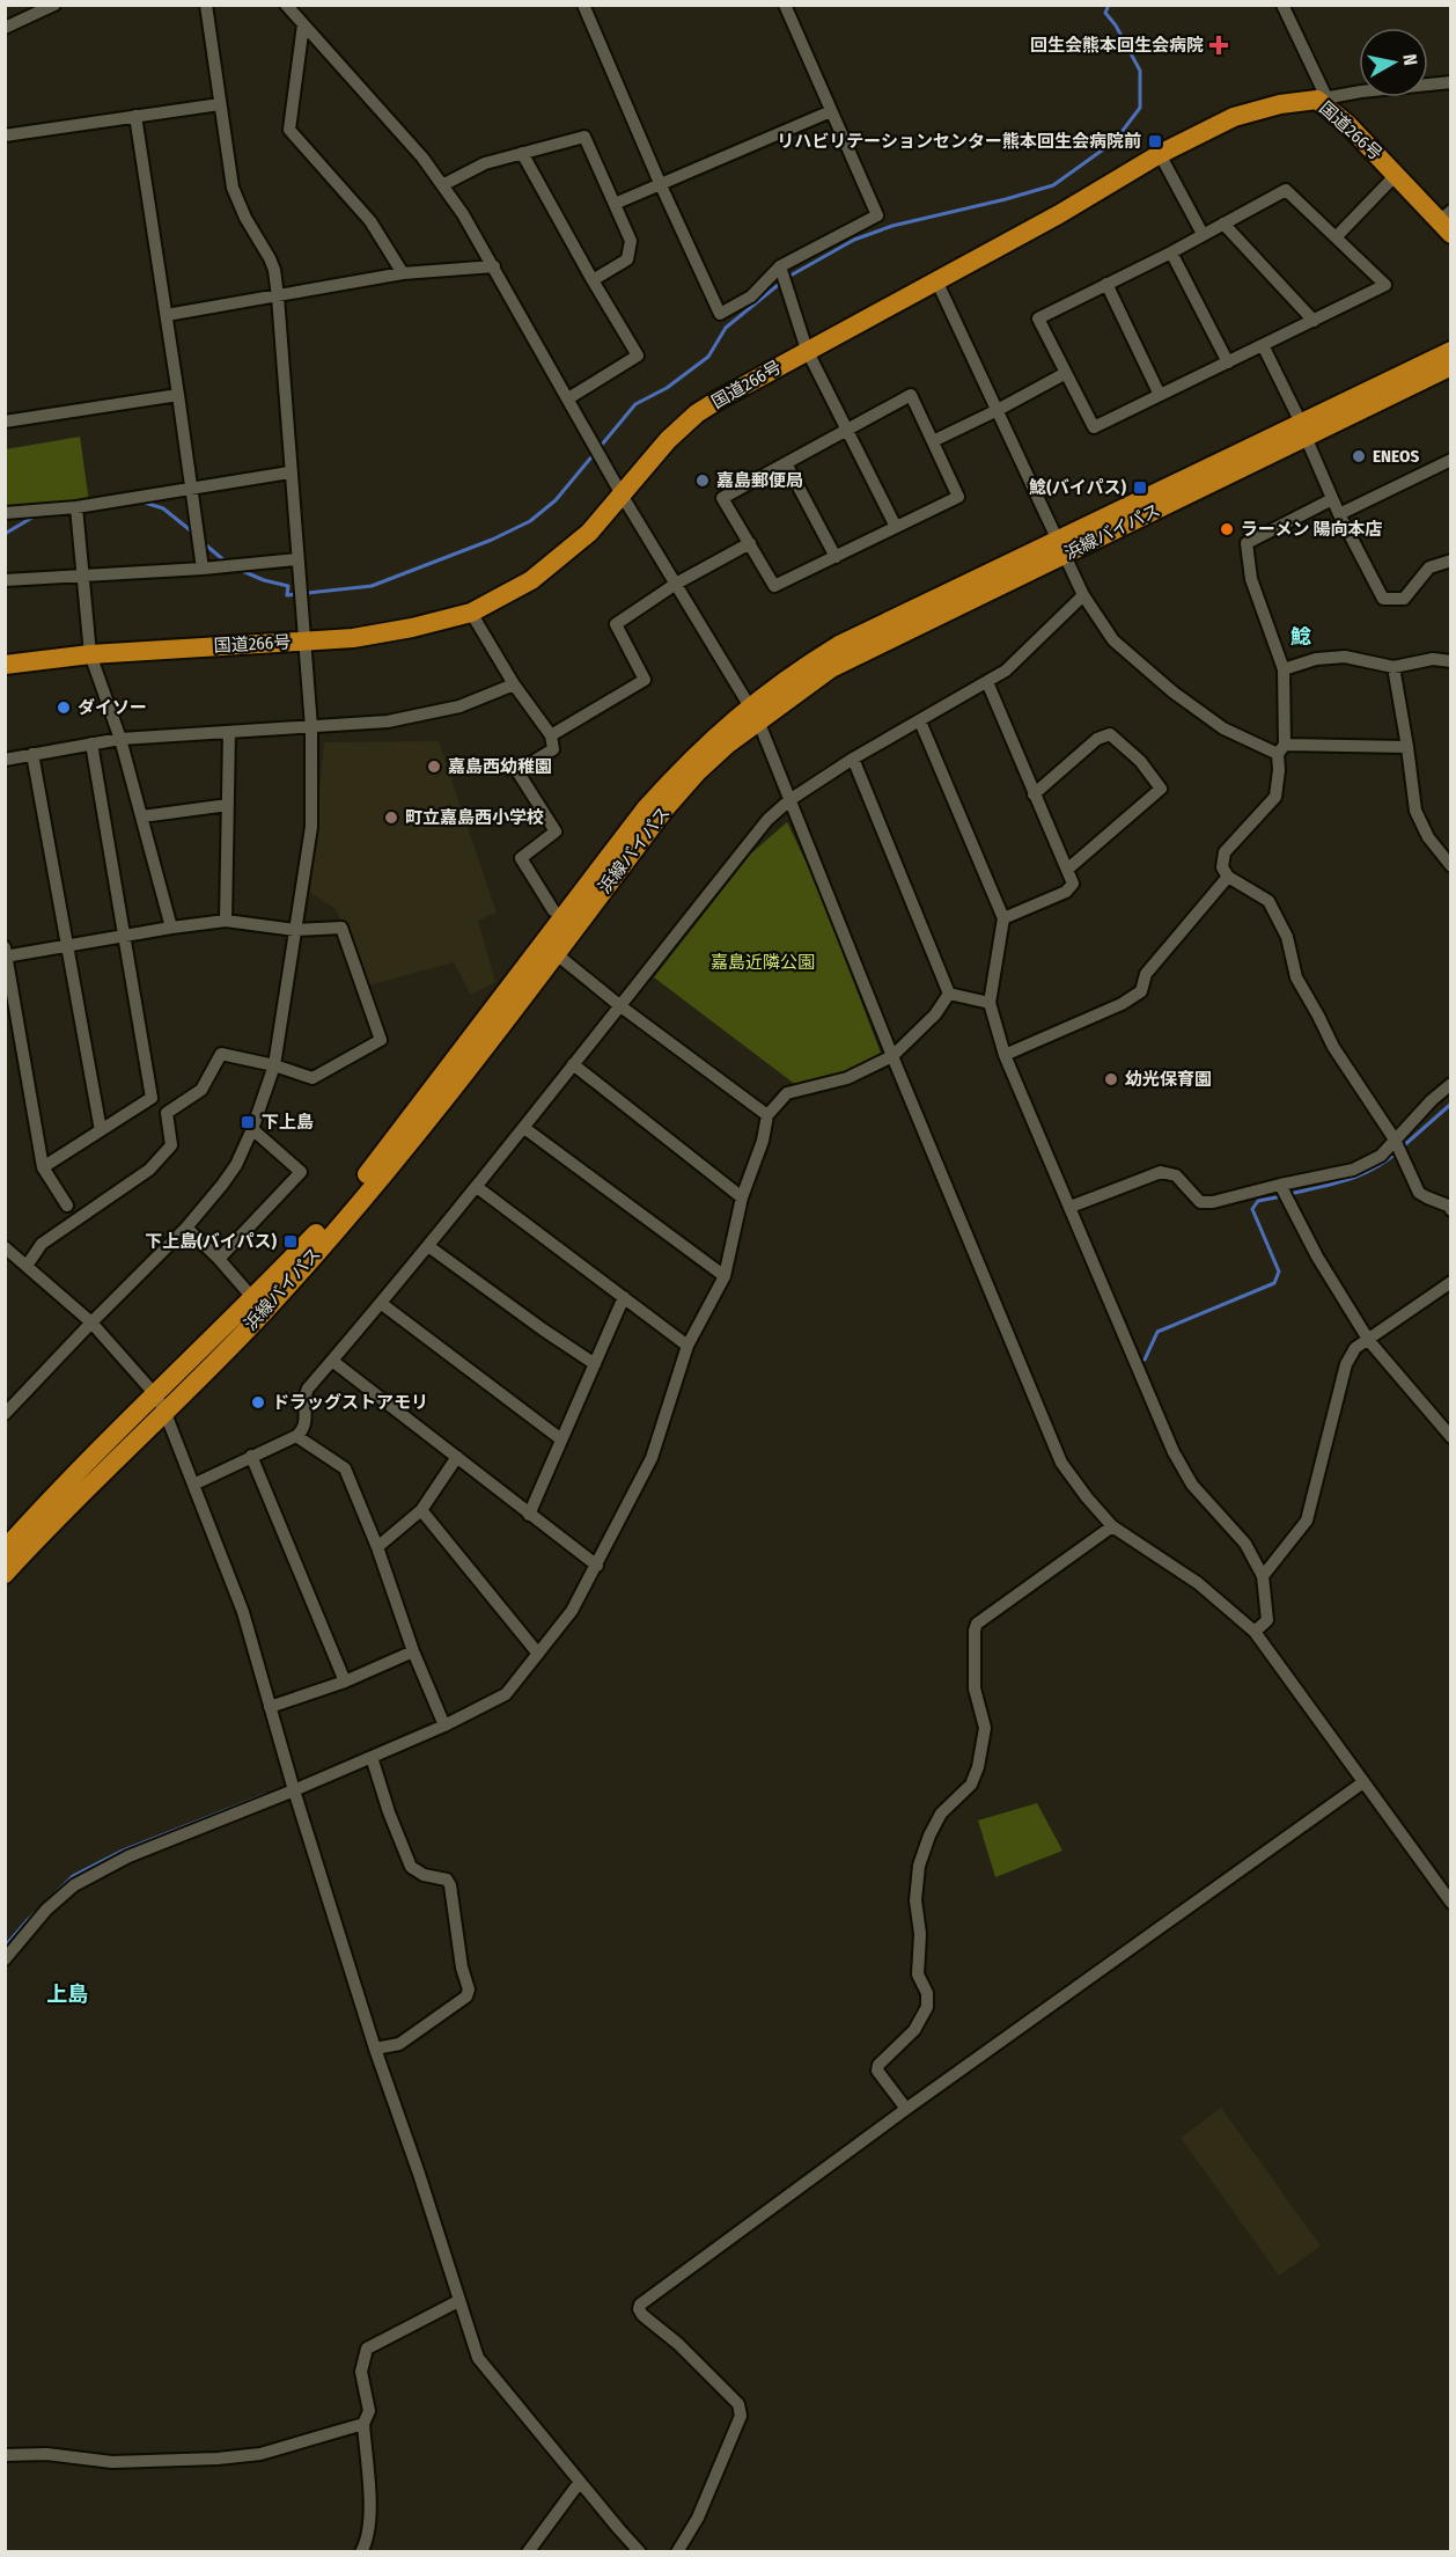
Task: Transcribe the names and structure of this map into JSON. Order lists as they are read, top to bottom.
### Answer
{
  "streets": {
    "highway": ["国道266号", "浜線バイパス"]
  },
  "districts": ["鯰", "上島"],
  "parks": ["嘉島近隣公園"],
  "places": {
    "health": ["回生会熊本回生会病院"],
    "transit": [
      "リハビリテーションセンター熊本回生会病院前",
      "鯰(バイパス)",
      "下上島",
      "下上島(バイパス)"
    ],
    "other": [
      "ENEOS",
      "嘉島郵便局",
      "ラーメン 陽向本店",
      "ダイソー",
      "嘉島西幼稚園",
      "町立嘉島西小学校",
      "幼光保育園",
      "ドラッグストアモリ"
    ]
  },
  "north": "right"
}
